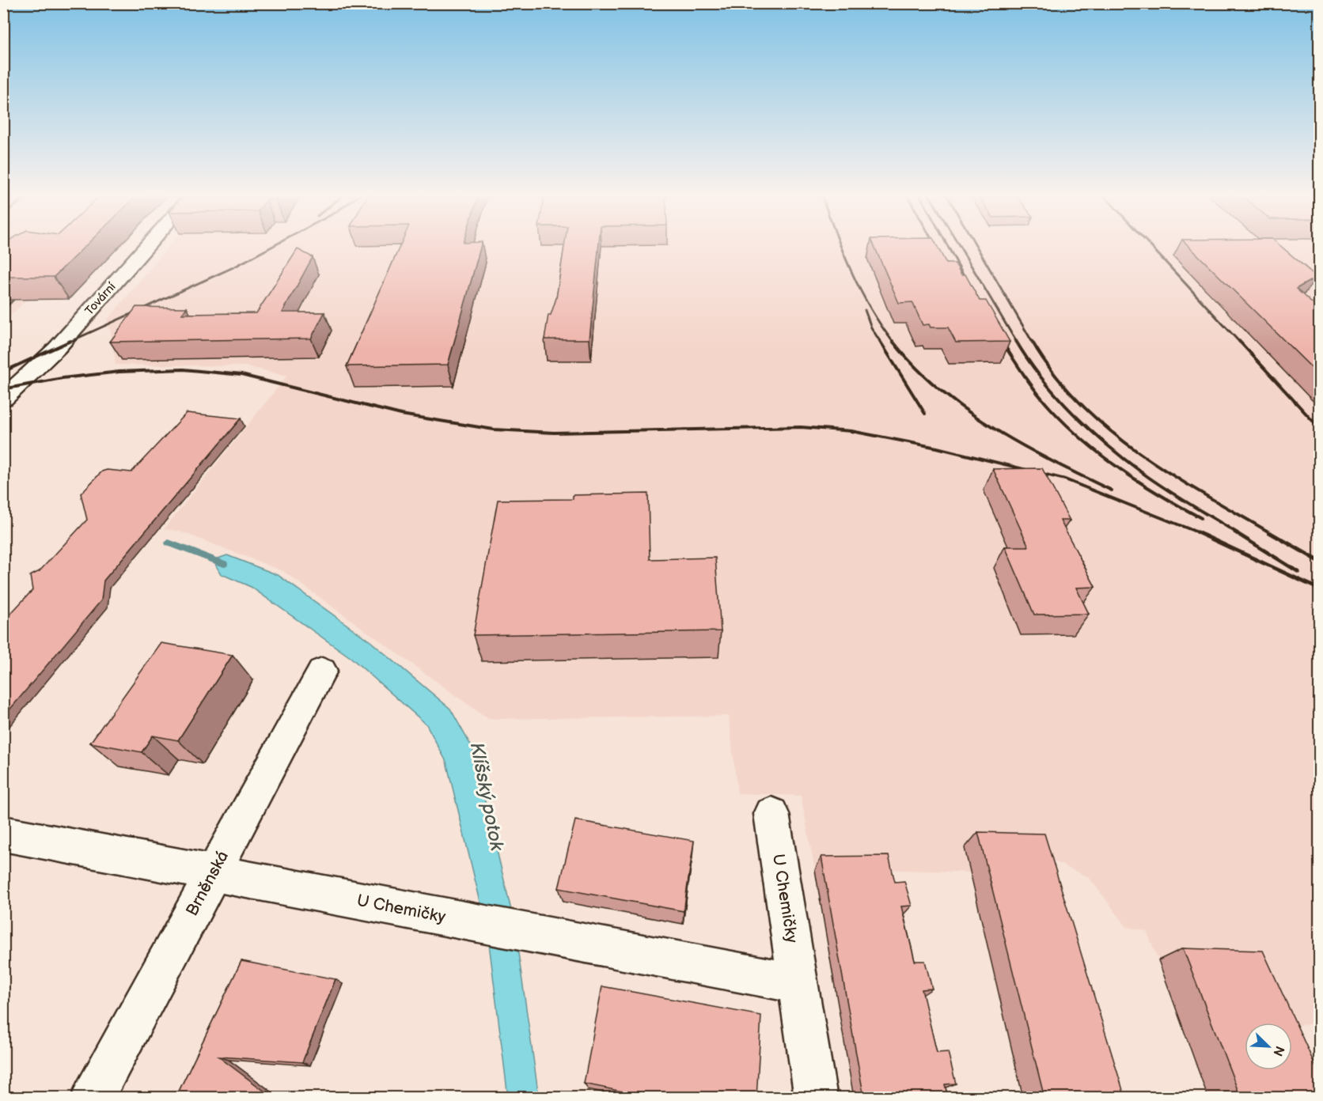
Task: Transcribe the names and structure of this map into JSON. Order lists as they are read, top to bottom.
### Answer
{
  "streets": {
    "street": ["Tovární", "Brněnská", "U Chemičky"]
  },
  "crossings": [
    ["Brněnská", "U Chemičky"]
  ],
  "water": ["Klíšský potok"],
  "north": "bottom right"
}
